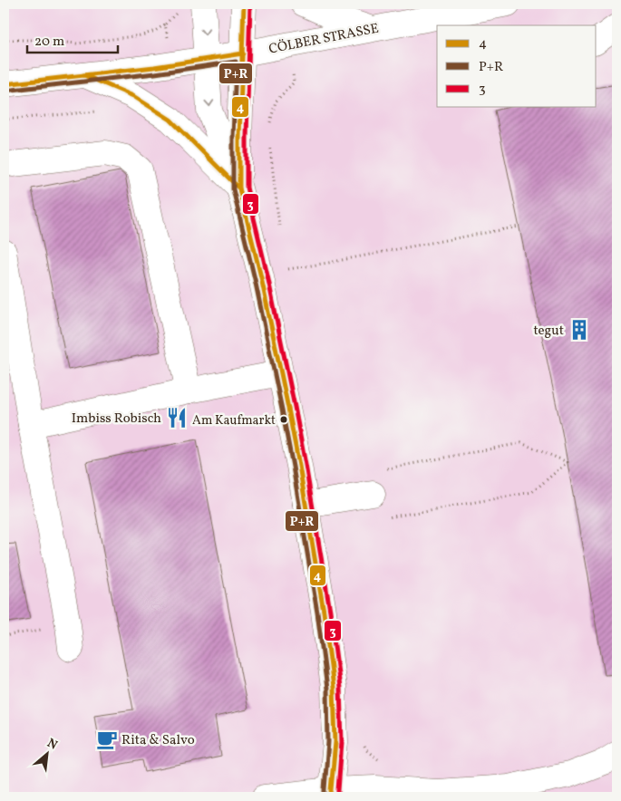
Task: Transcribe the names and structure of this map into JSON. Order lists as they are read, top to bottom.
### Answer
{
  "streets": {
    "street": ["CÖLBER STRASSE"]
  },
  "places": {
    "building": ["tegut"],
    "restaurant": ["Imbiss Robisch"],
    "other": ["Am Kaufmarkt"],
    "cafe": ["Rita & Salvo"]
  },
  "lines": ["transit line 4", "transit line 3", "transit line P+R"],
  "legend": ["4", "P+R", "3"],
  "scale_bar": "20 m",
  "north": "top right"
}
